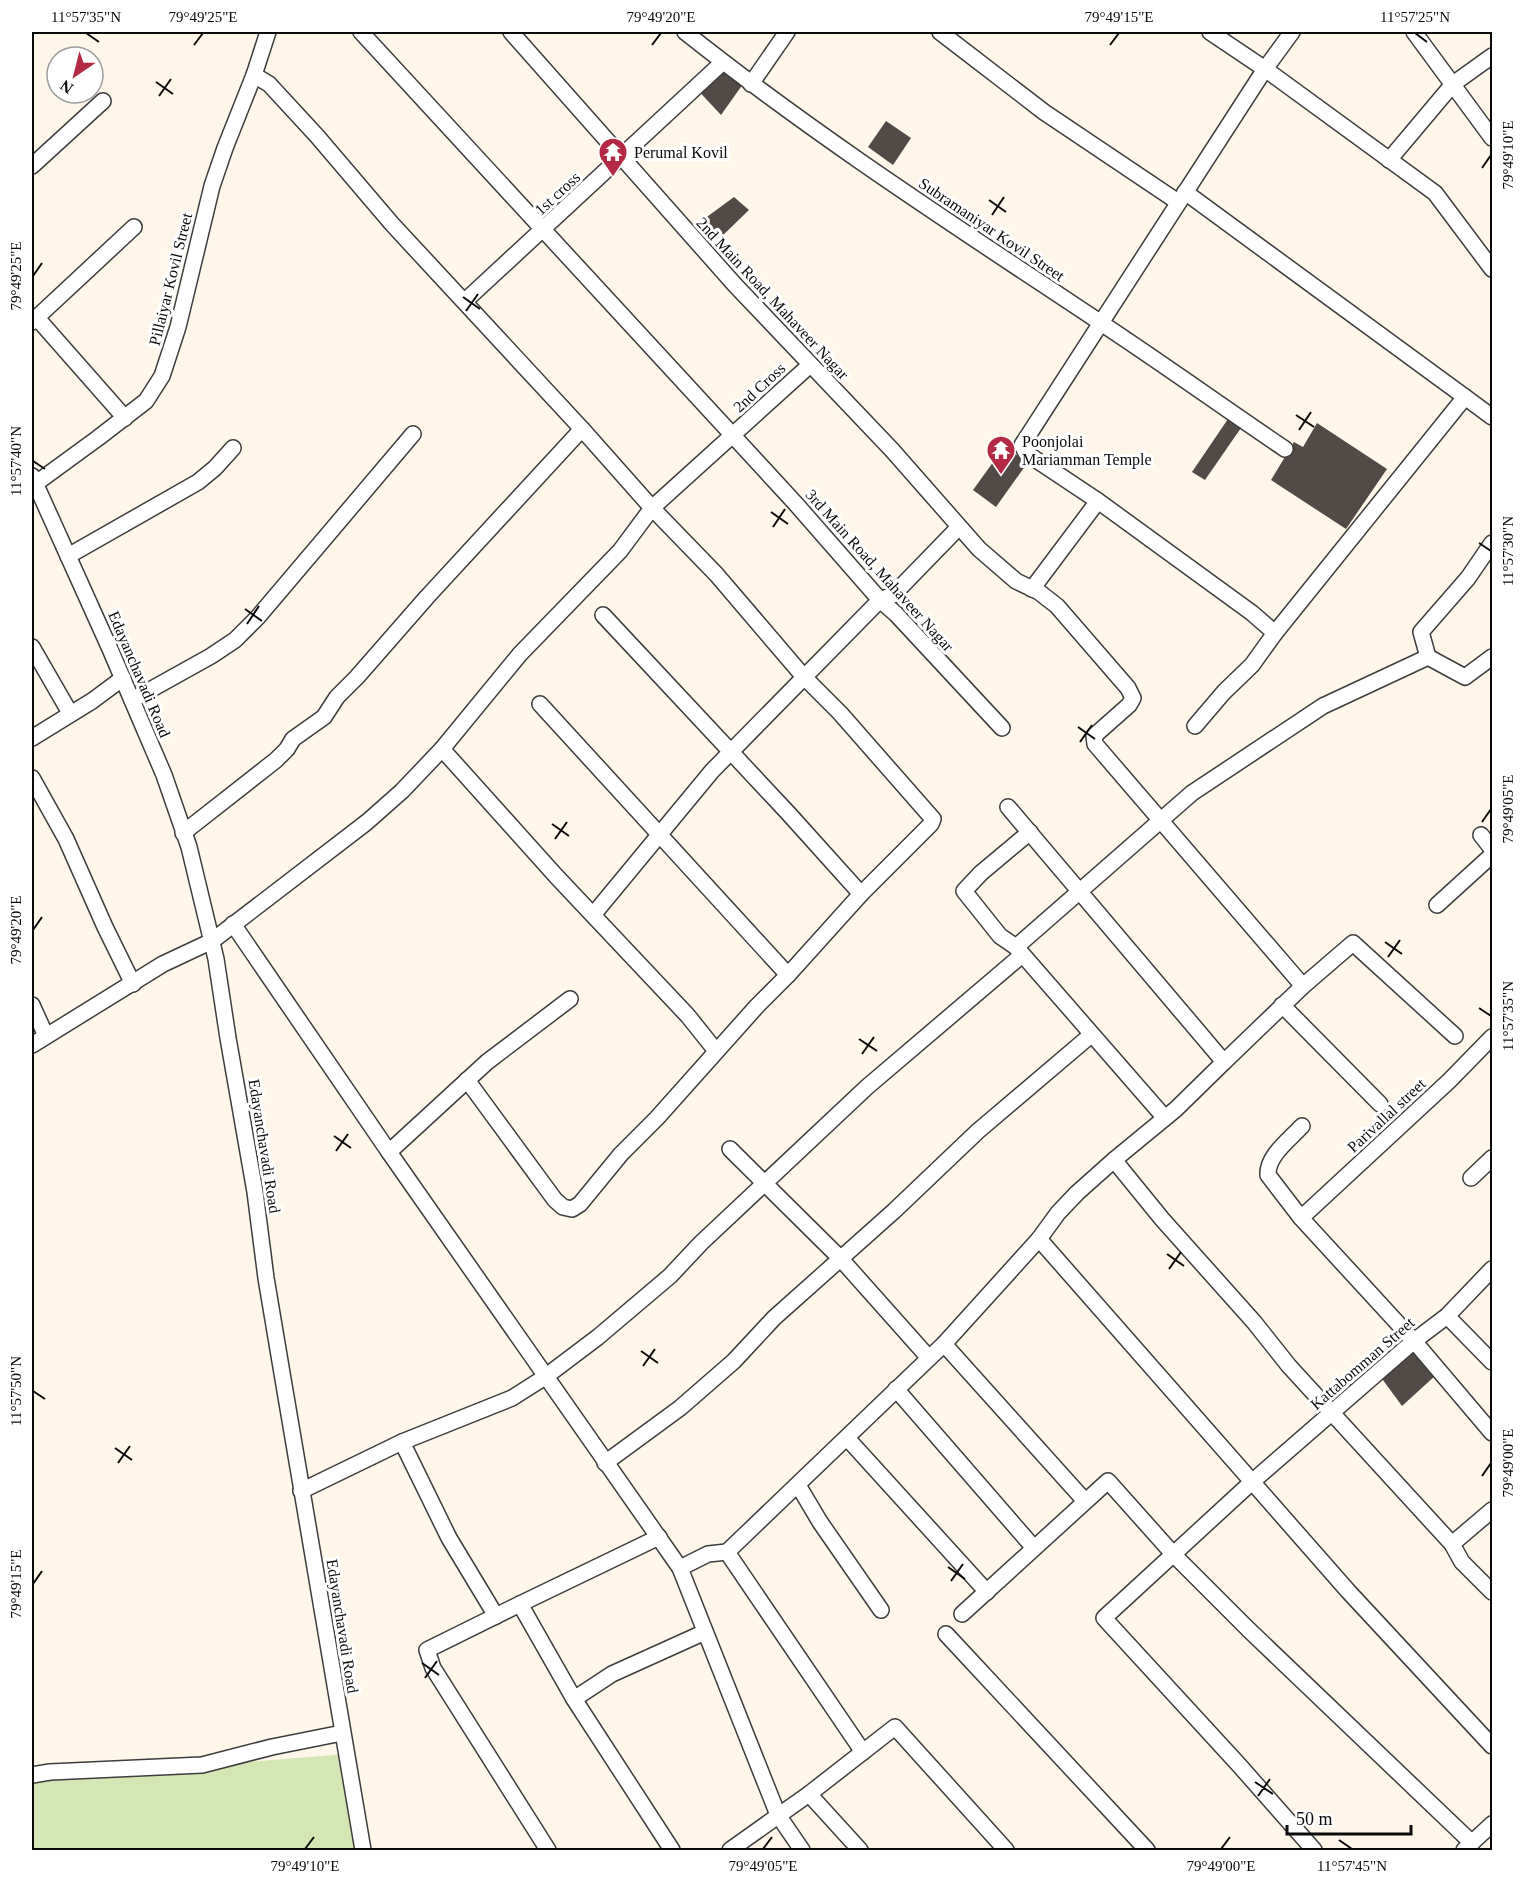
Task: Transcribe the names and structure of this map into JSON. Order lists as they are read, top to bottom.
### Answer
{
  "streets": {
    "street": [
      "1st cross",
      "Subramaniyar Kovil Street",
      "Pillaiyar Kovil Street",
      "2nd Main Road, Mahaveer Nagar",
      "2nd Cross",
      "3rd Main Road, Mahaveer Nagar",
      "Edayanchavadi Road",
      "Parivallal street",
      "Kattabomman Street"
    ]
  },
  "crossings": [
    ["1st cross", "Subramaniyar Kovil Street"],
    ["1st cross", "2nd Main Road, Mahaveer Nagar"],
    ["1st cross", "3rd Main Road, Mahaveer Nagar"],
    ["Pillaiyar Kovil Street", "Edayanchavadi Road"],
    ["2nd Main Road, Mahaveer Nagar", "2nd Cross"],
    ["2nd Cross", "3rd Main Road, Mahaveer Nagar"],
    ["2nd Cross", "Edayanchavadi Road"]
  ],
  "places": {
    "temple": ["Perumal Kovil", "Poonjolai Mariamman Temple"]
  },
  "scale_bar": "50 m",
  "north": "bottom left",
  "coordinates": [
    "11°57'35\"N",
    "79°49'25\"E",
    "79°49'20\"E",
    "79°49'15\"E",
    "11°57'25\"N",
    "79°49'10\"E",
    "11°57'40\"N",
    "11°57'30\"N",
    "79°49'05\"E",
    "11°57'50\"N",
    "79°49'00\"E",
    "11°57'45\"N"
  ]
}
